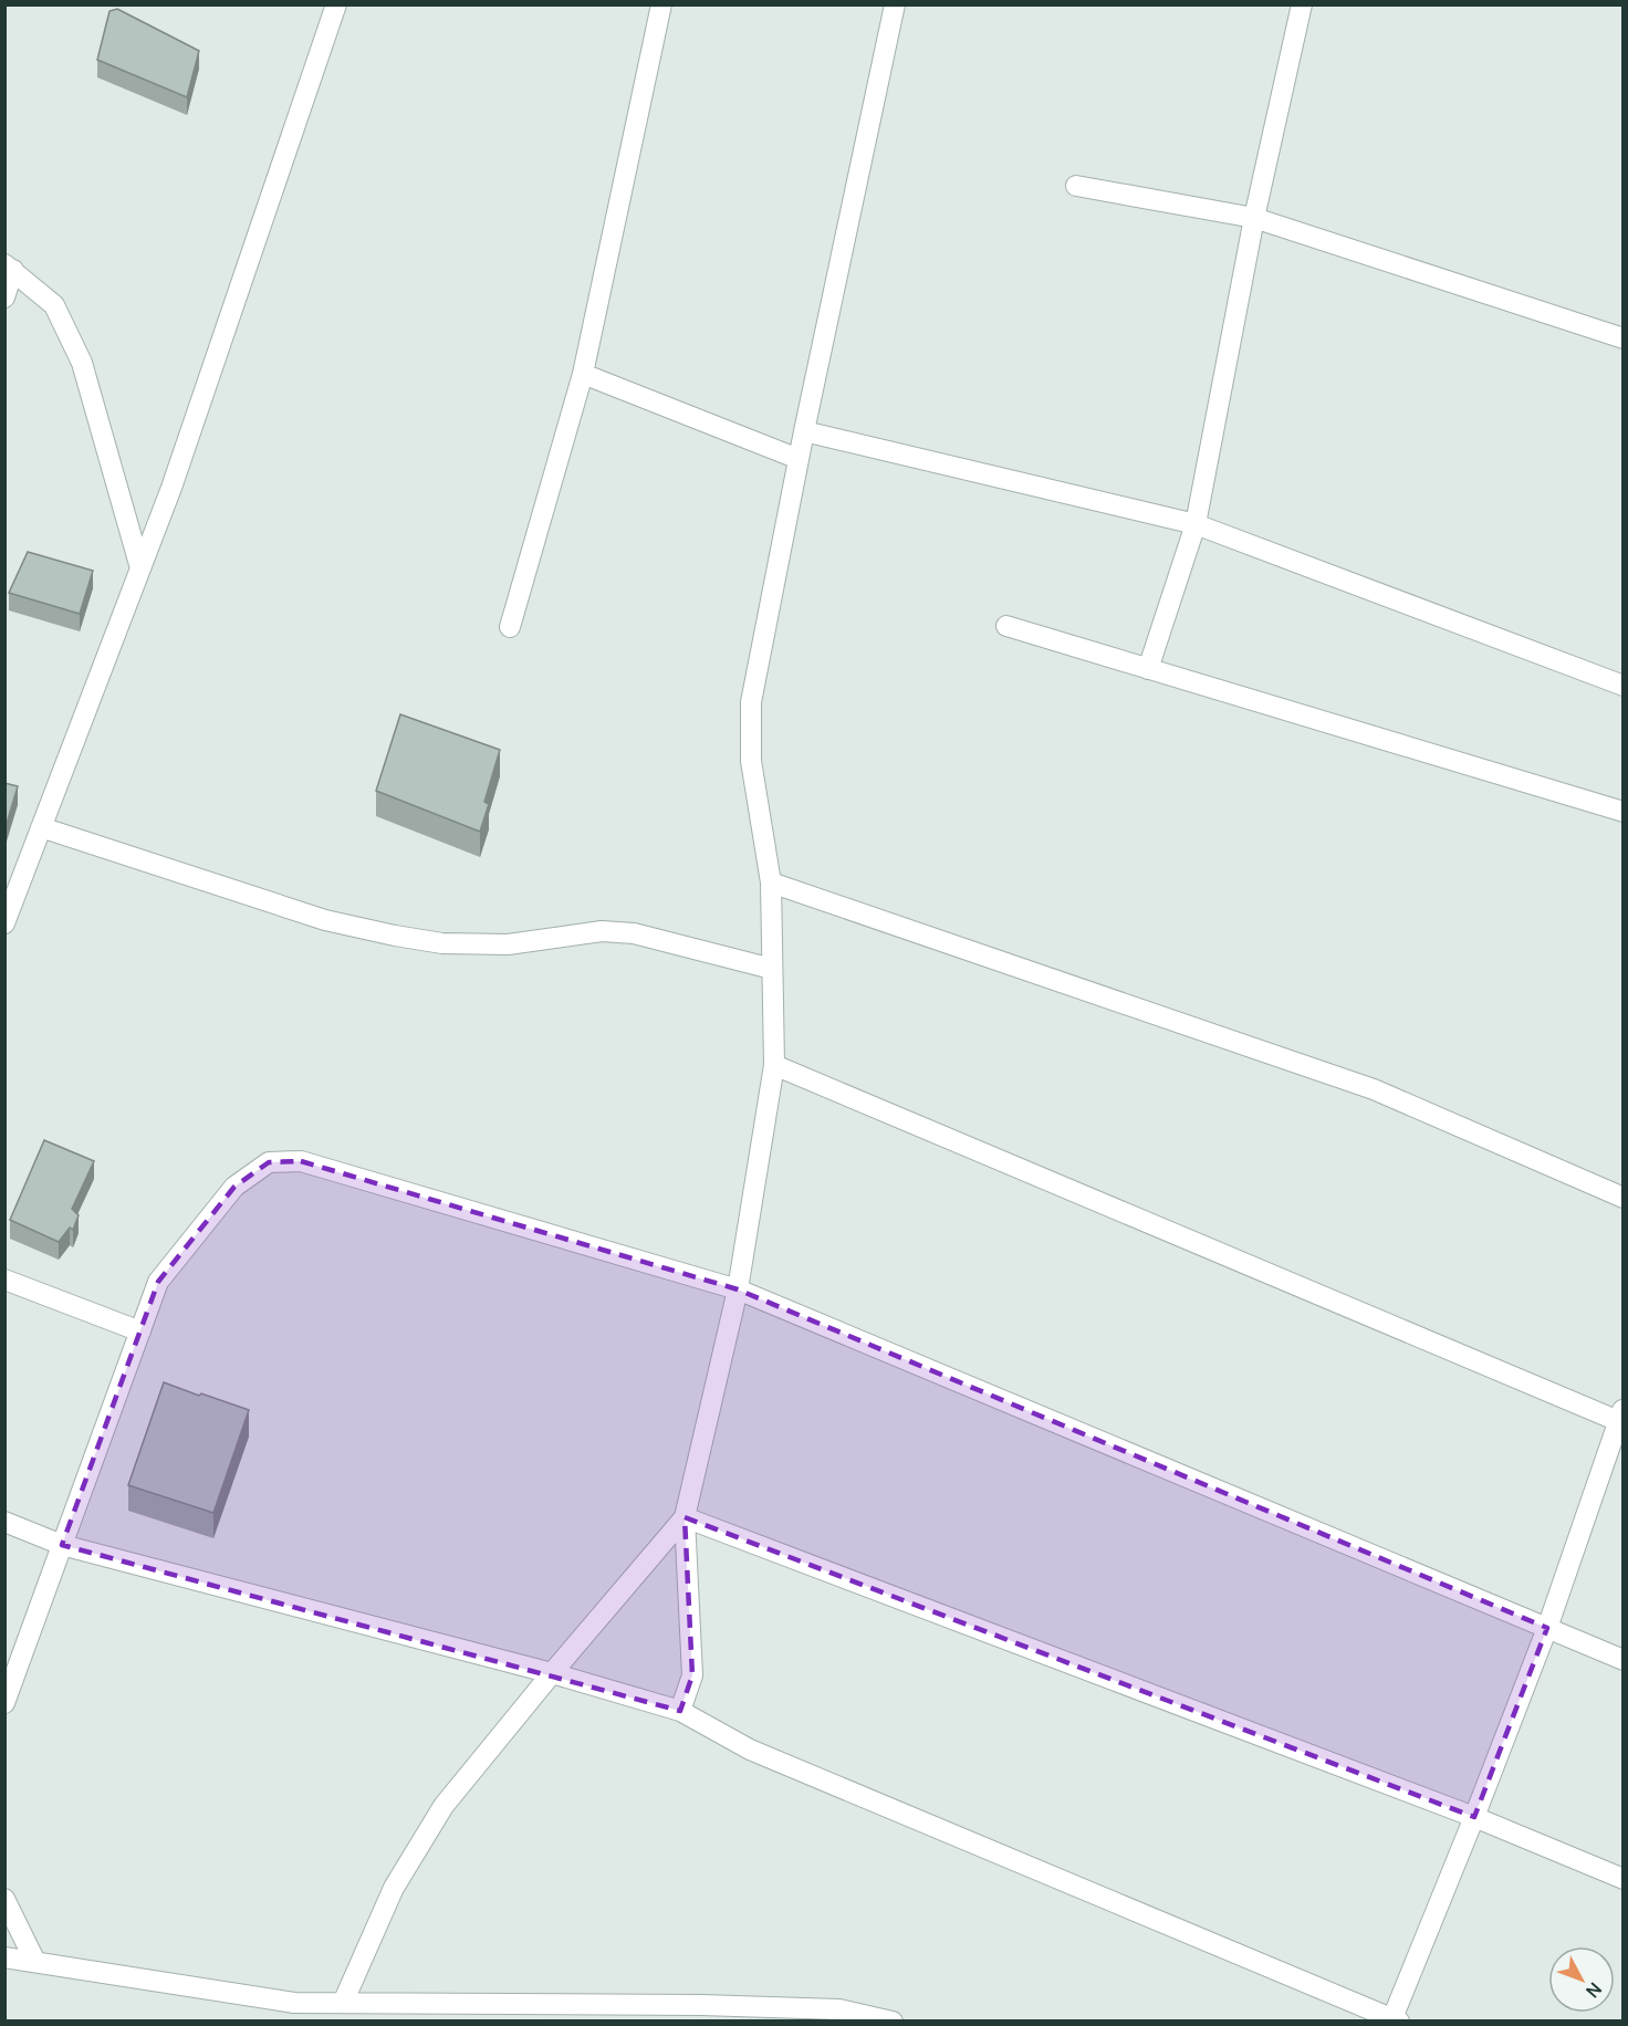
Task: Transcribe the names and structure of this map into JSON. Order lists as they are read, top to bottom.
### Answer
{
  "north": "bottom right"
}
